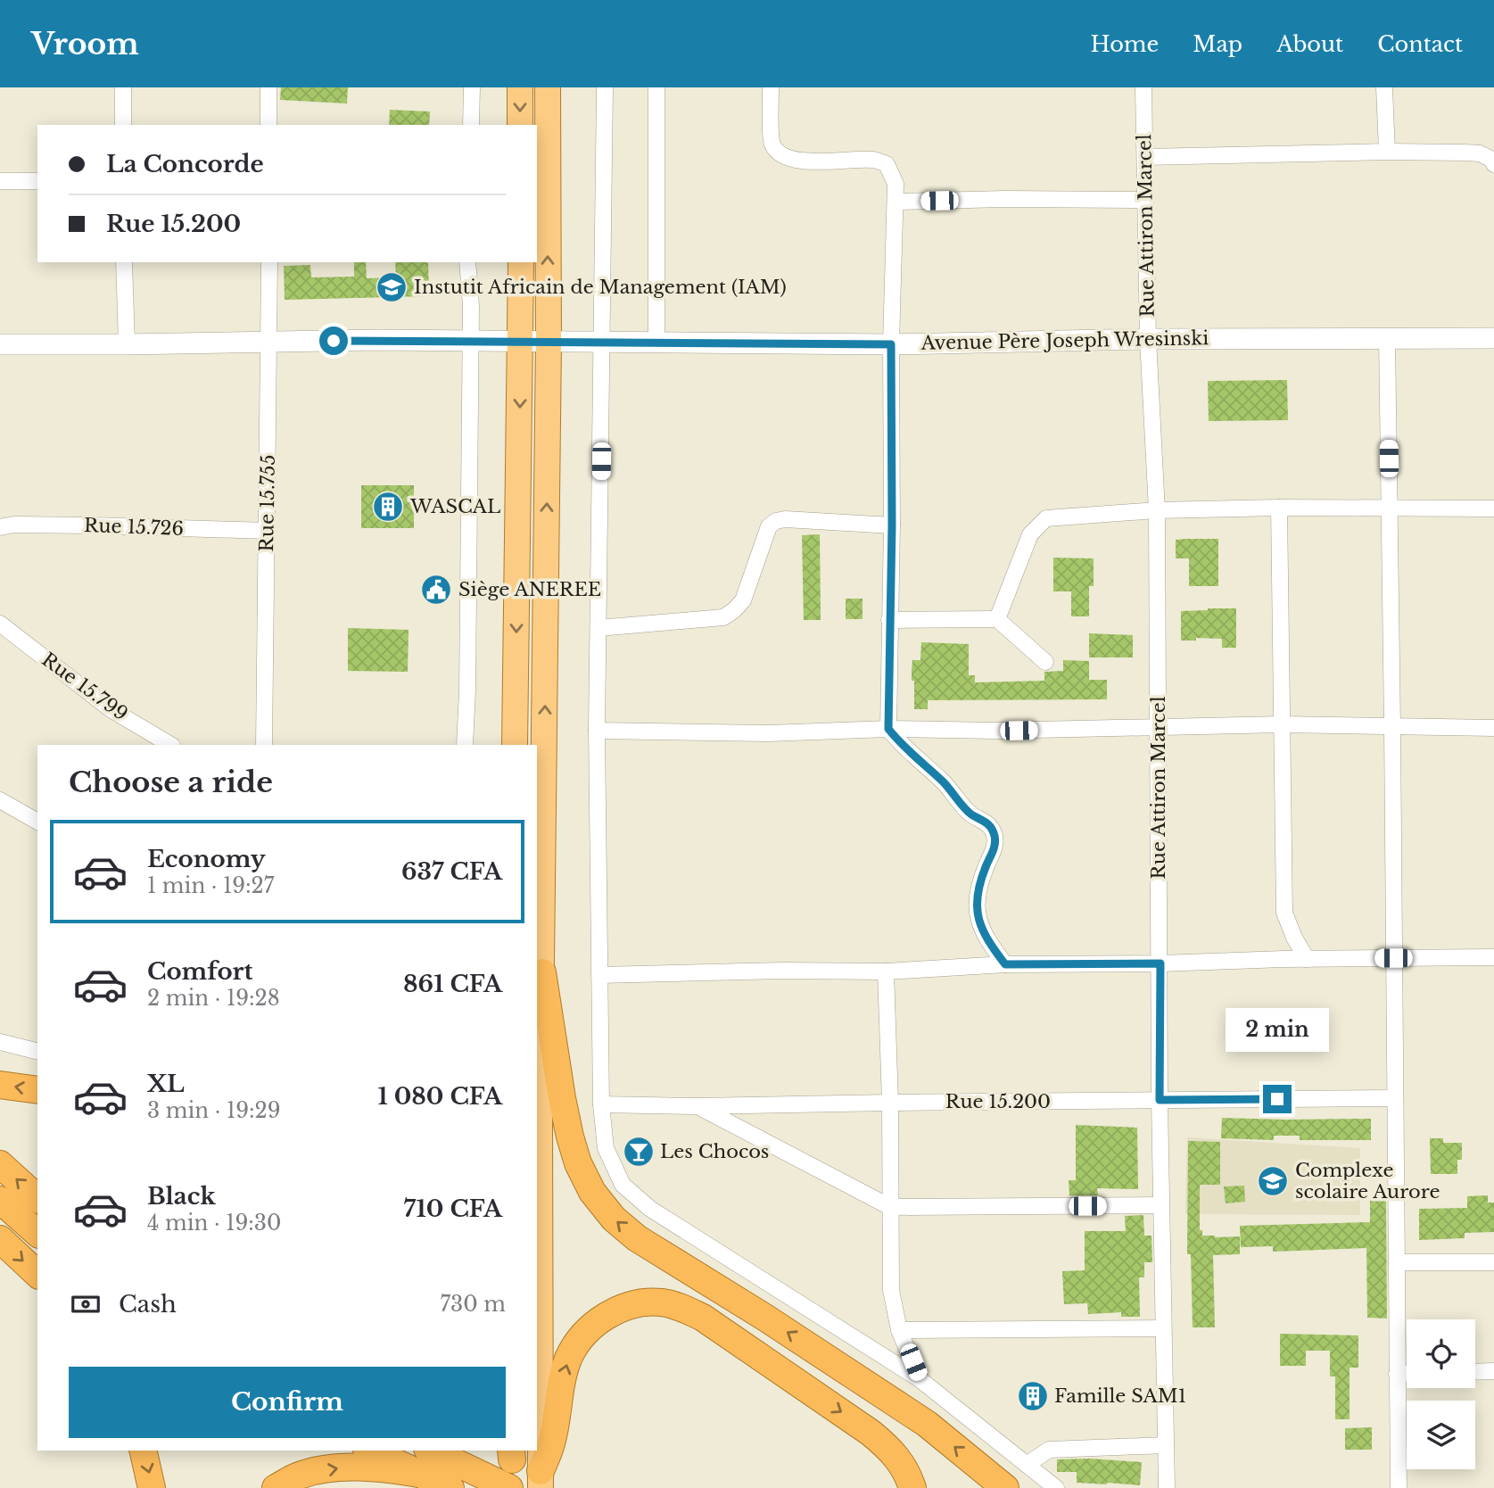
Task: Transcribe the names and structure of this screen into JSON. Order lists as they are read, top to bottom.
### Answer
{
  "streets": {
    "street": [
      "Rue Attiron Marcel",
      "Avenue Père Joseph Wresinski",
      "Rue 15.755",
      "Rue 15.726",
      "Rue 15.799",
      "Rue 15.200"
    ]
  },
  "crossings": [
    ["Rue Attiron Marcel", "Avenue Père Joseph Wresinski"],
    ["Rue Attiron Marcel", "Rue 15.200"],
    ["Avenue Père Joseph Wresinski", "Rue 15.755"],
    ["Rue 15.755", "Rue 15.726"]
  ],
  "places": {
    "school or university": ["Instutit Africain de Management (IAM)", "Complexe scolaire Aurore"],
    "building": ["WASCAL", "Famille SAM1"],
    "public building": ["Siège ANEREE"],
    "bar": ["Les Chocos"]
  },
  "page": {
    "header": "Vroom",
    "nav": [
      "Home",
      "Map",
      "About",
      "Contact"
    ],
    "banner": ["La Concorde", "Rue 15.200"],
    "heading": "Choose a ride",
    "list": [
      {
        "name": "Economy",
        "note": "1 min · 19:27",
        "value": "637 CFA"
      },
      {
        "name": "Comfort",
        "note": "2 min · 19:28",
        "value": "861 CFA"
      },
      {
        "name": "XL",
        "note": "3 min · 19:29",
        "value": "1 080 CFA"
      },
      {
        "name": "Black",
        "note": "4 min · 19:30",
        "value": "710 CFA"
      }
    ],
    "bubble": "2 min",
    "pay": ["Cash", "730 m"],
    "buttons": "Confirm"
  }
}
